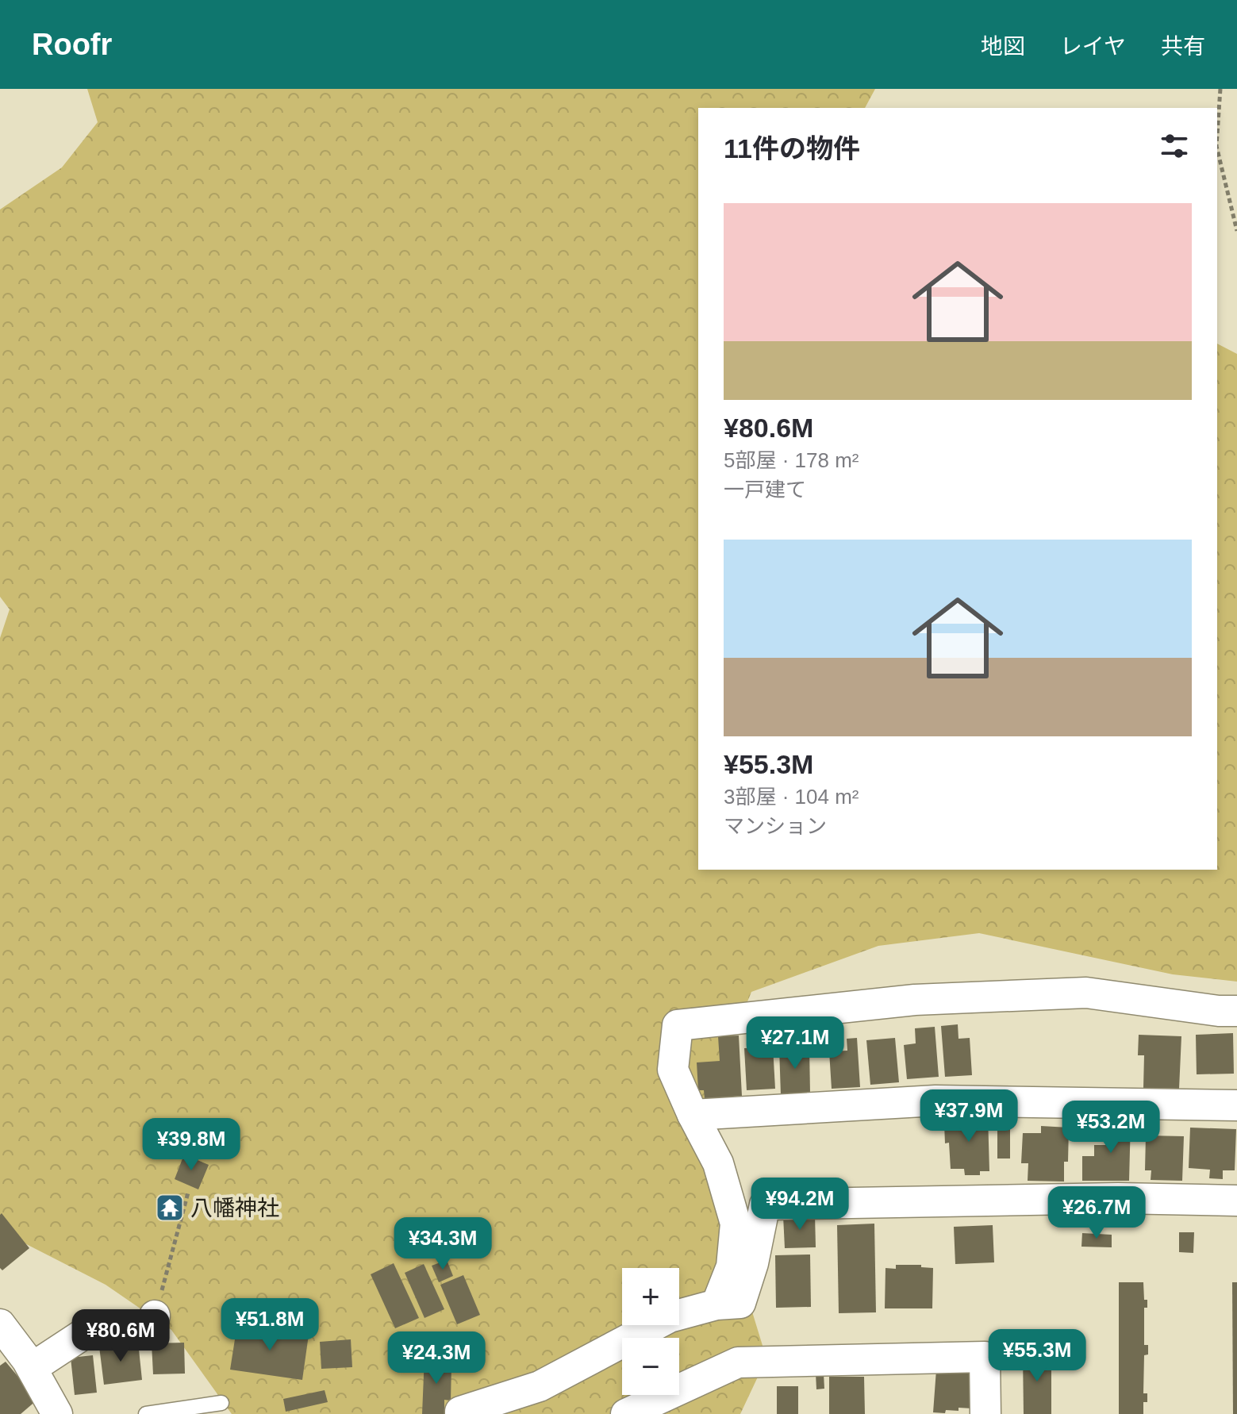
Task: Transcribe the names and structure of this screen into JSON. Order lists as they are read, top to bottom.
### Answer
{
  "places": {
    "temple": ["八幡神社"]
  },
  "page": {
    "header": "Roofr",
    "nav": ["地図", "レイヤ", "共有"],
    "heading": "11件の物件",
    "list": [
      {
        "name": "¥80.6M",
        "note": "5部屋 · 178 m² · 一戸建て"
      },
      {
        "name": "¥55.3M",
        "note": "3部屋 · 104 m² · マンション"
      }
    ],
    "price": [
      "¥27.1M",
      "¥37.9M",
      "¥53.2M",
      "¥39.8M",
      "¥94.2M",
      "¥26.7M",
      "¥34.3M",
      "¥51.8M",
      "¥80.6M",
      "¥55.3M",
      "¥24.3M"
    ],
    "map_buttons": ["+", "−"]
  }
}
